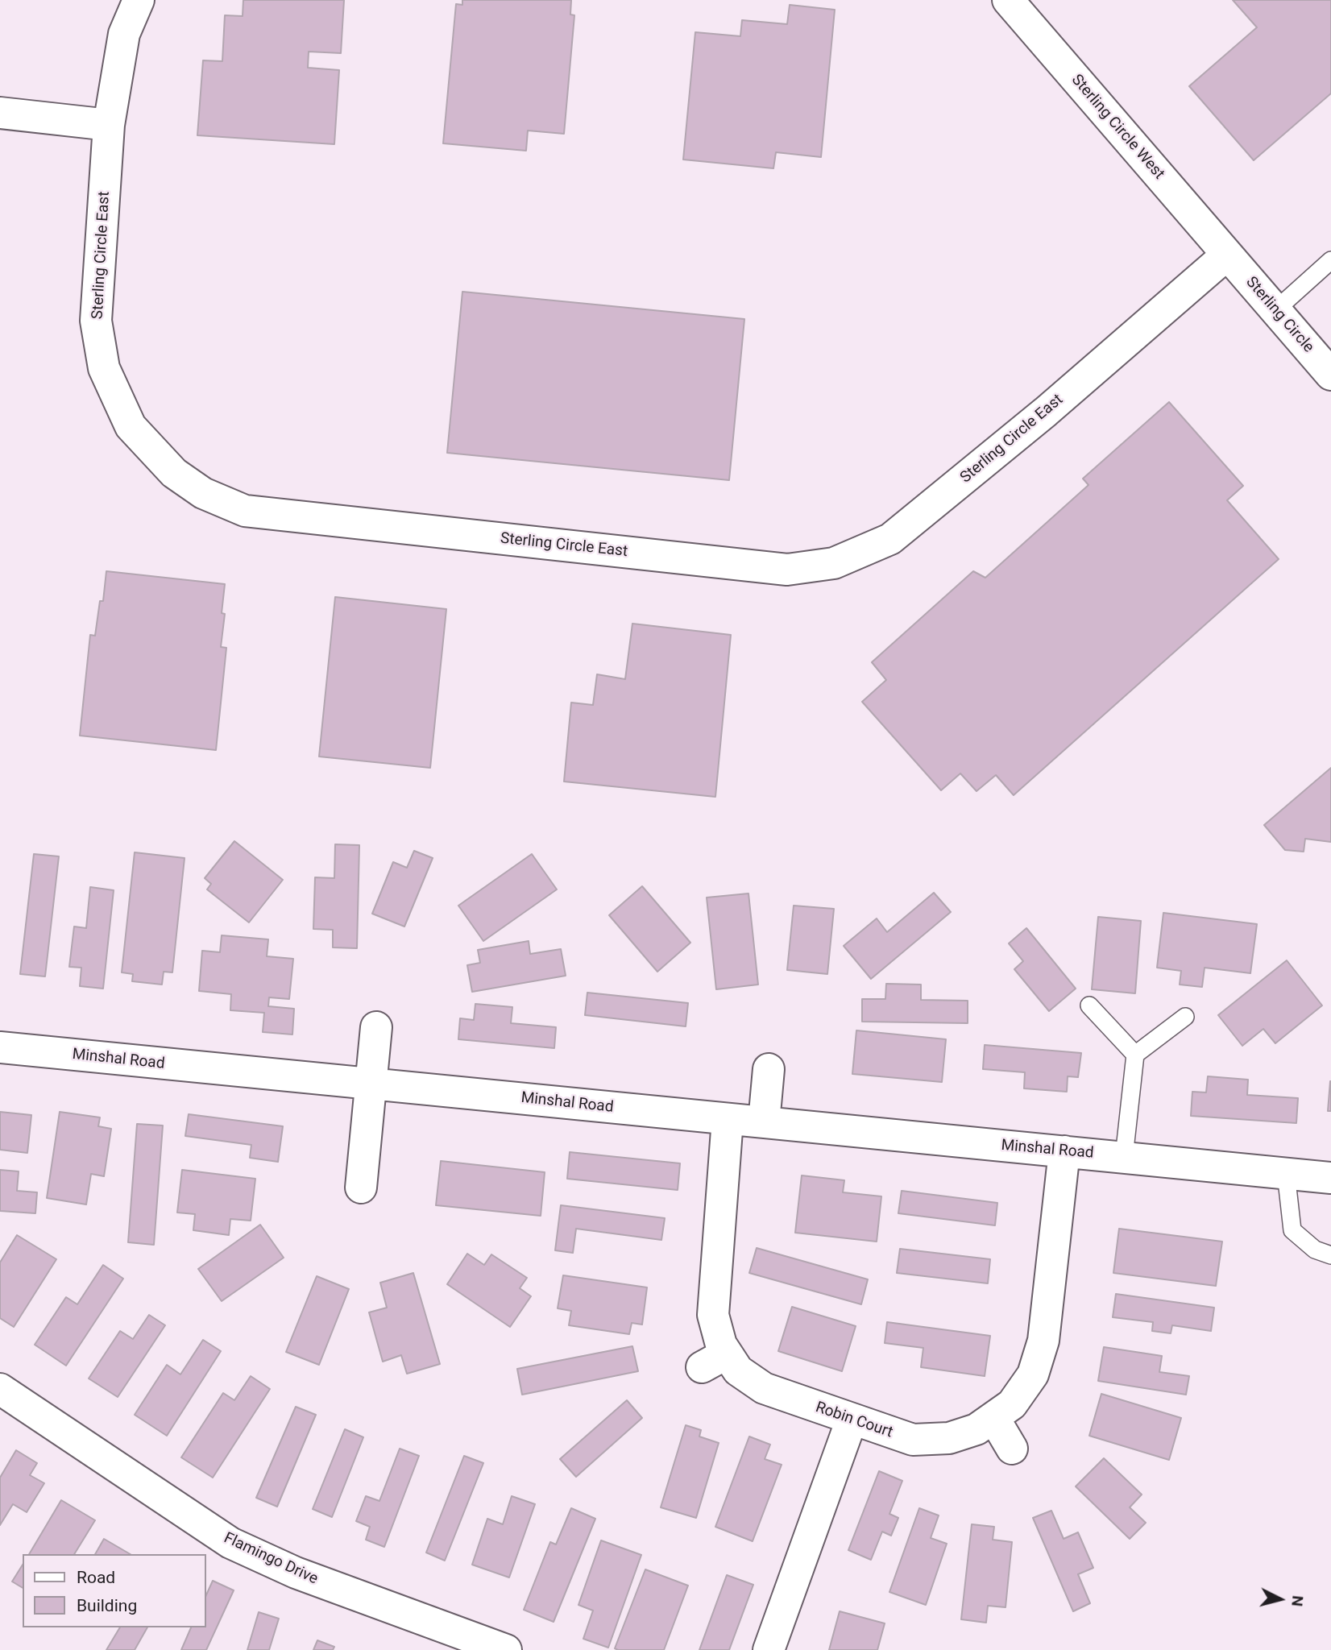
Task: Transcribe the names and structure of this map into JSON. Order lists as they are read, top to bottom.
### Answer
{
  "streets": {
    "street": [
      "Sterling Circle West",
      "Sterling Circle East",
      "Sterling Circle",
      "Minshal Road",
      "Robin Court",
      "Flamingo Drive"
    ]
  },
  "crossings": [
    ["Sterling Circle West", "Sterling Circle East"],
    ["Sterling Circle West", "Sterling Circle"],
    ["Sterling Circle East", "Sterling Circle"],
    ["Minshal Road", "Robin Court"]
  ],
  "legend": ["Road", "Building"],
  "north": "right"
}
